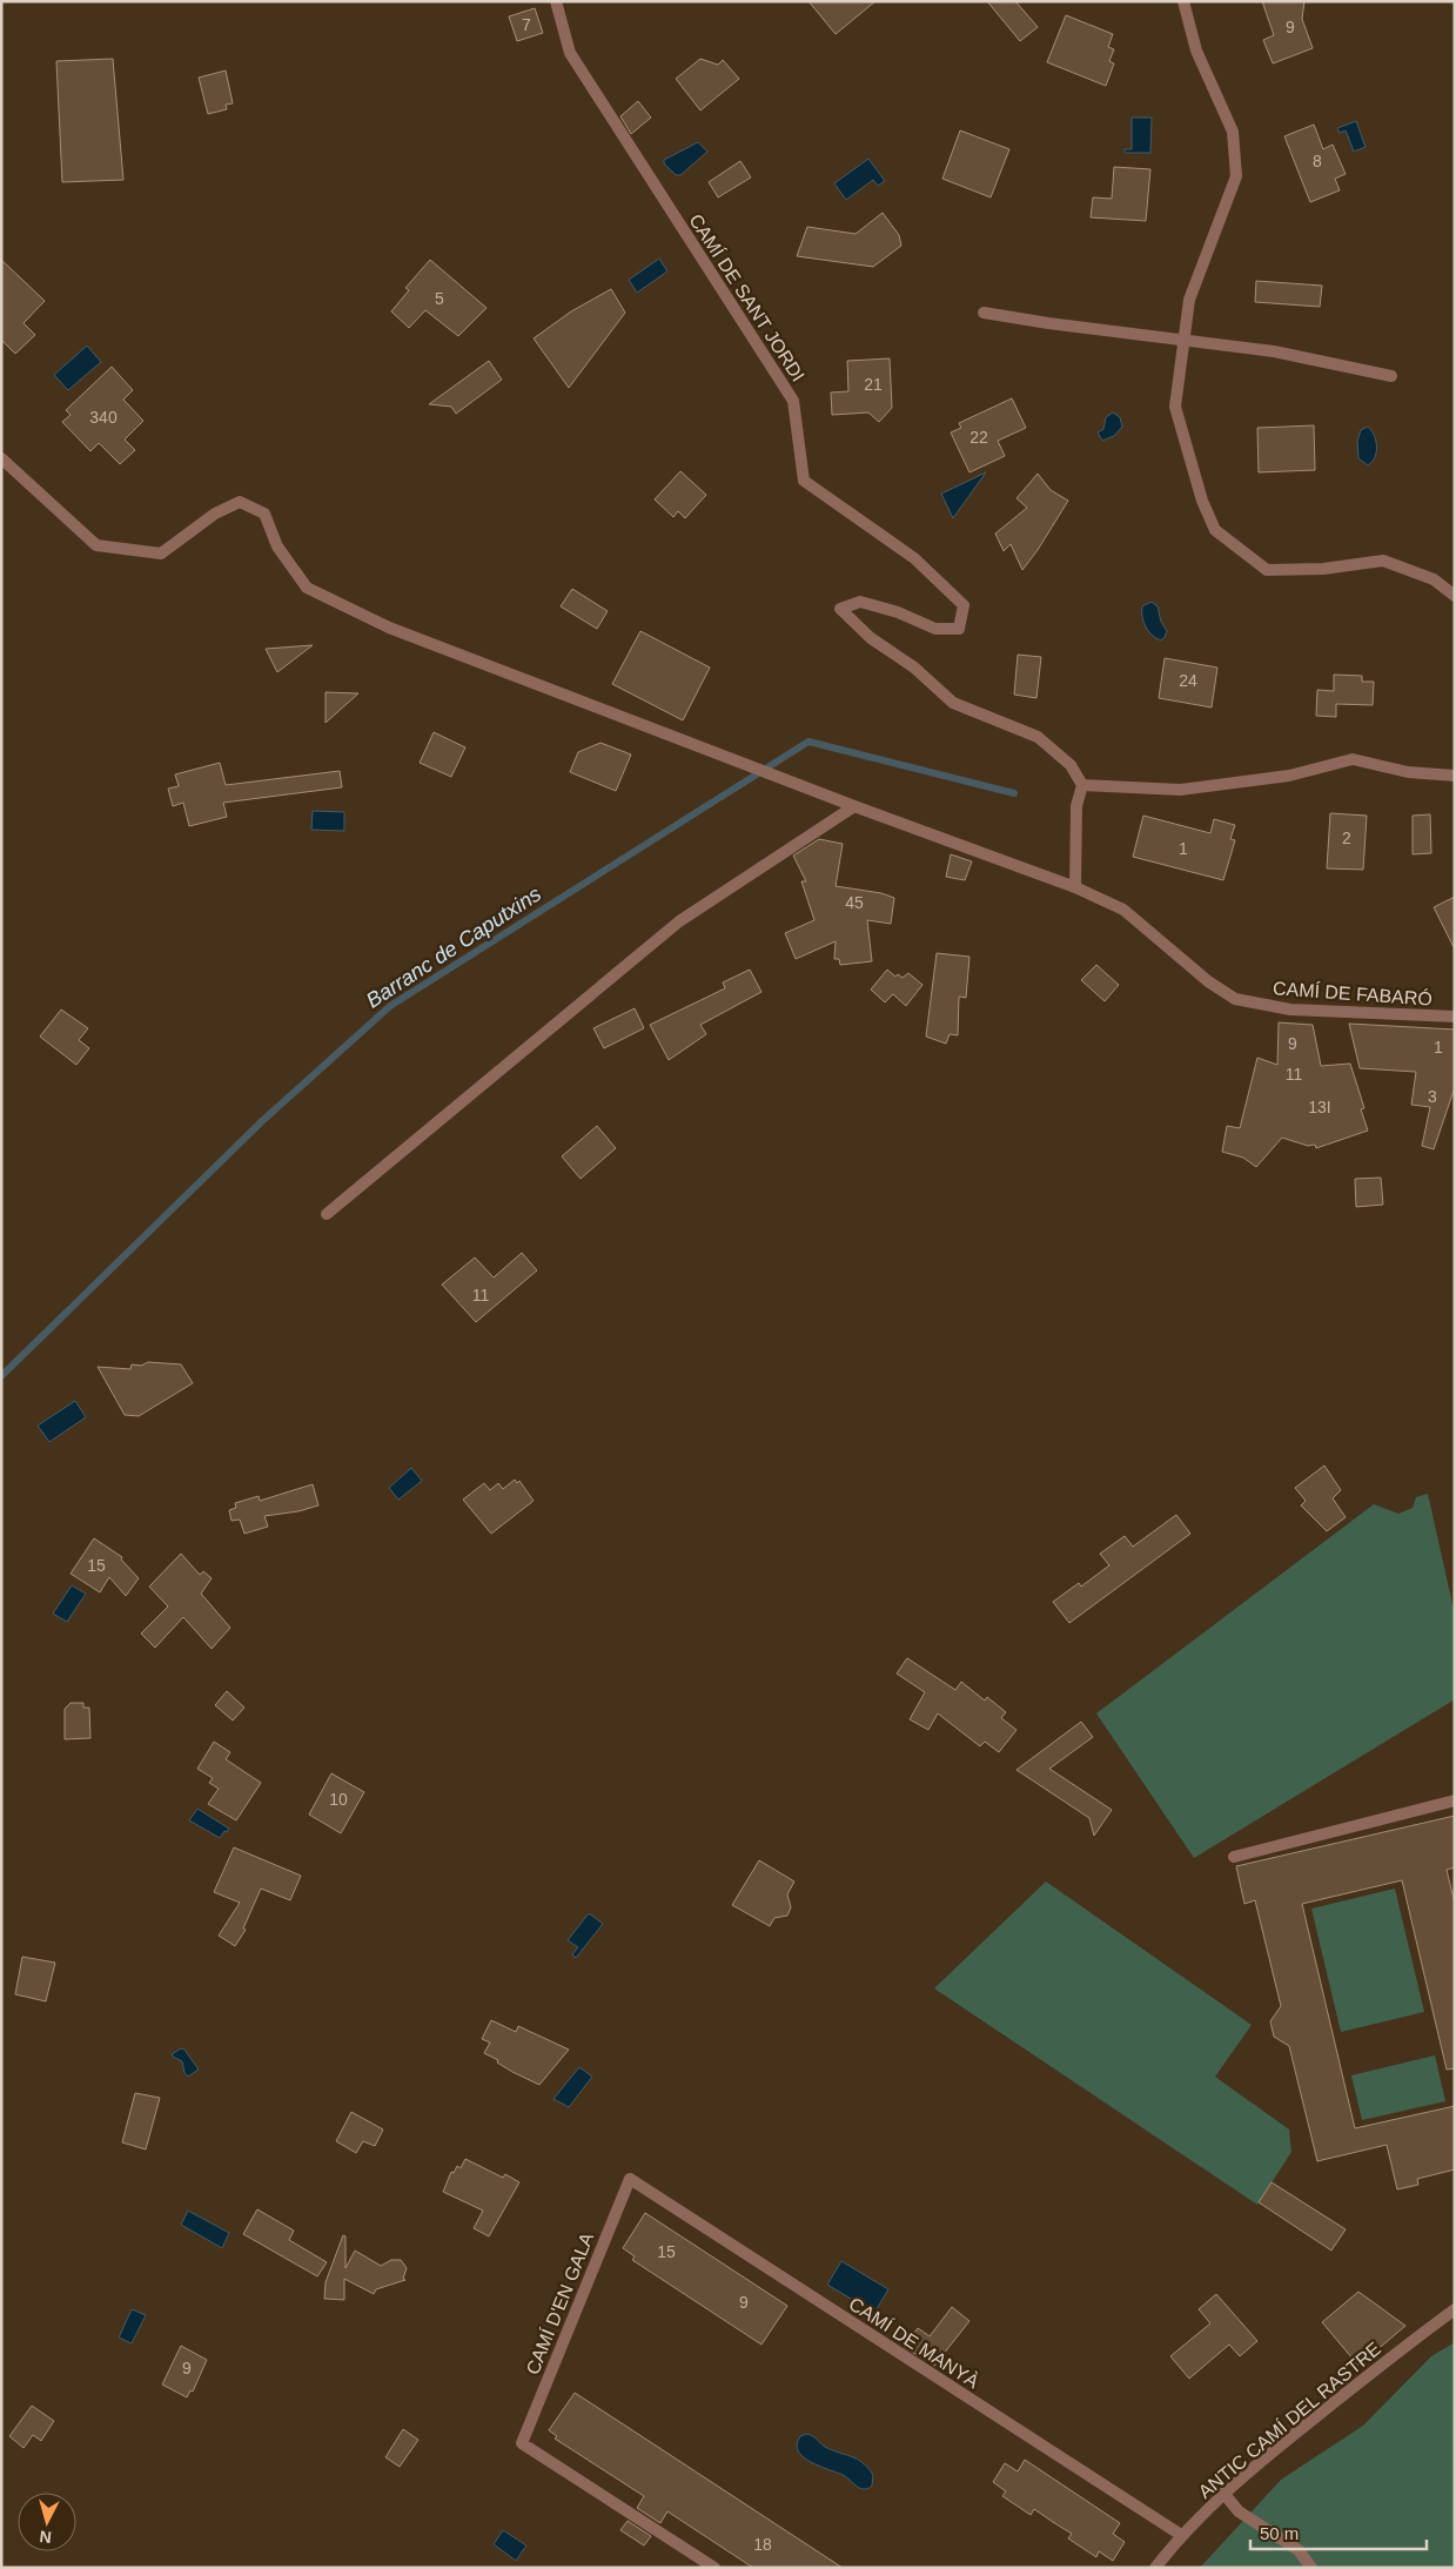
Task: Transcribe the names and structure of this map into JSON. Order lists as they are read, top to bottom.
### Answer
{
  "streets": {
    "street": [
      "CAMÍ DE SANT JORDI",
      "CAMÍ DE FABARÓ",
      "CAMÍ D'EN GALA",
      "CAMÍ DE MANYÀ",
      "ANTIC CAMÍ DEL RASTRE"
    ]
  },
  "crossings": [
    ["CAMÍ D'EN GALA", "CAMÍ DE MANYÀ"],
    ["CAMÍ DE MANYÀ", "ANTIC CAMÍ DEL RASTRE"]
  ],
  "water": ["Barranc de Caputxins"],
  "house_numbers": [
    "7",
    "9",
    "8",
    "5",
    "21",
    "340",
    "22",
    "24",
    "2",
    "1",
    "45",
    "9",
    "1",
    "11",
    "3",
    "13I",
    "11",
    "15",
    "10",
    "15",
    "9",
    "9",
    "18"
  ],
  "scale_bar": "50 m",
  "north": "bottom"
}
